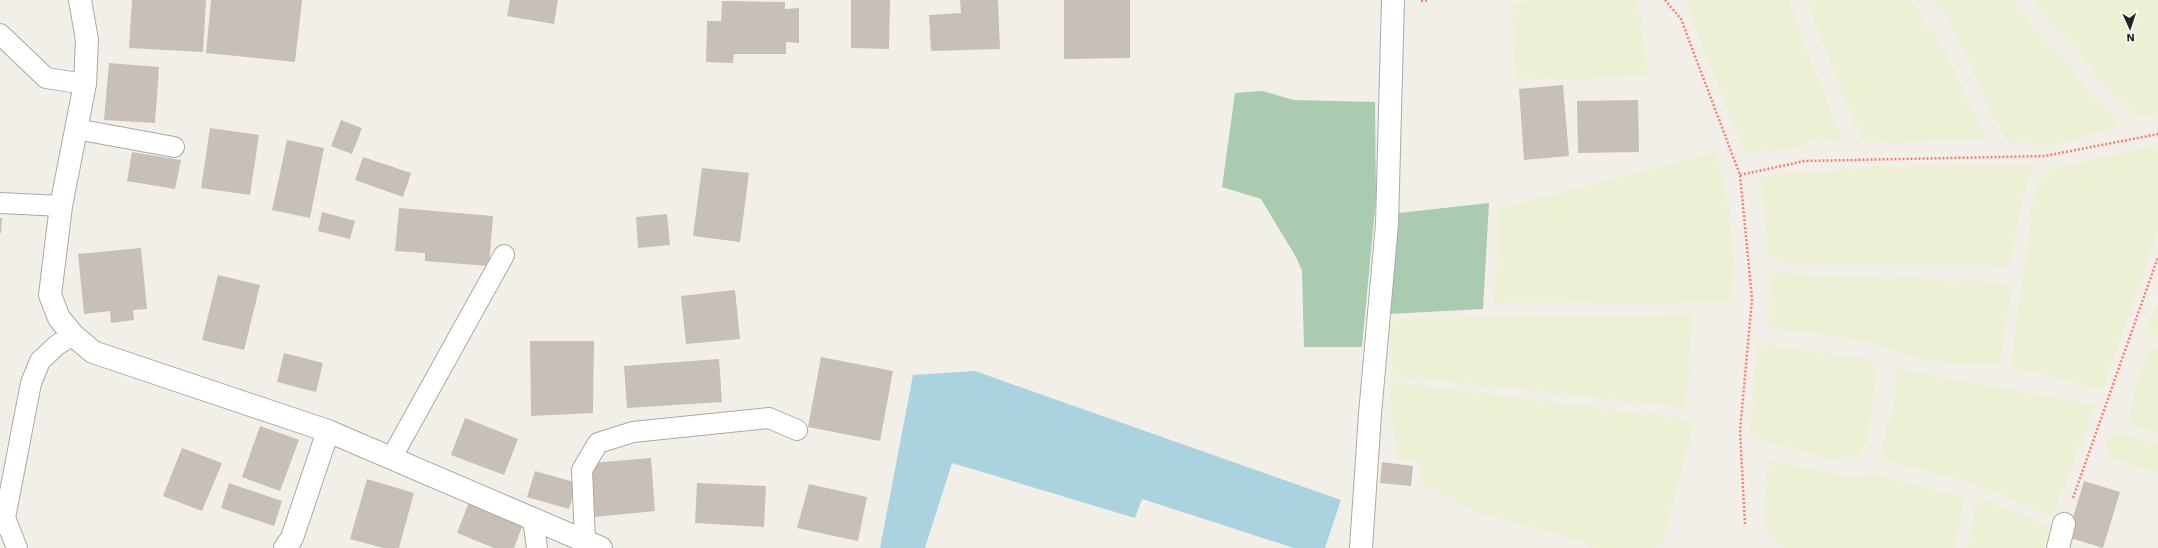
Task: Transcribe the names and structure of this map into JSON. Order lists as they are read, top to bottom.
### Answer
{
  "north": "bottom"
}
